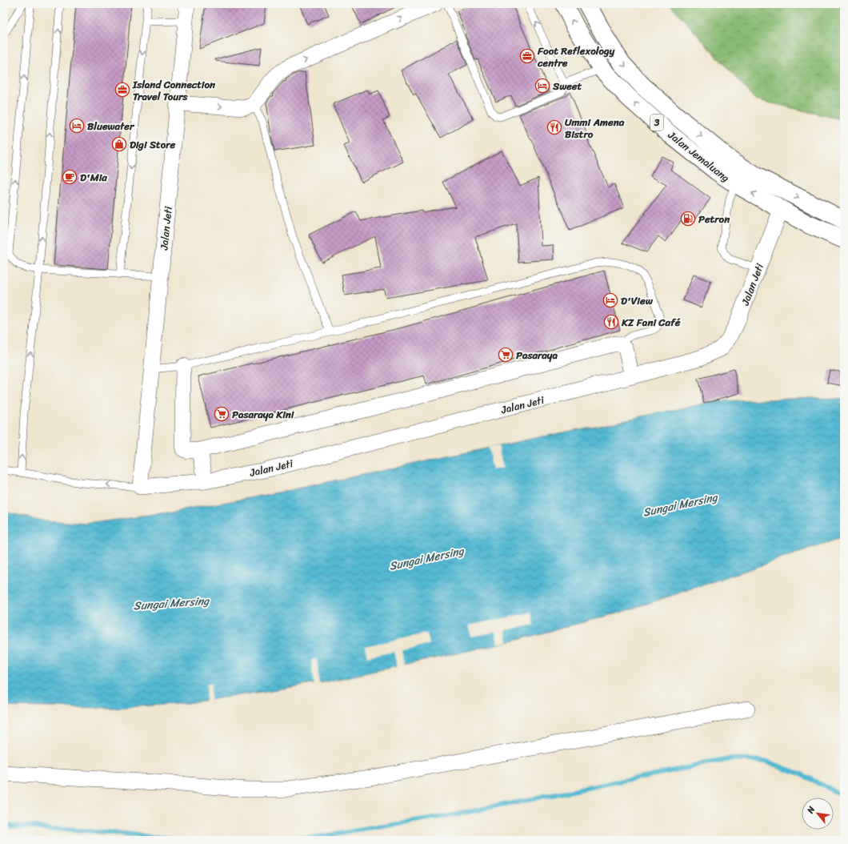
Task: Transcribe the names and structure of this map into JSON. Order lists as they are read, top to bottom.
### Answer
{
  "streets": {
    "highway": ["3", "Jalan Jemaluang"],
    "street": ["Jalan Jeti"]
  },
  "crossings": [
    ["Jalan Jemaluang", "Jalan Jeti"]
  ],
  "water": ["Sungai Mersing"],
  "places": {
    "office": ["Foot Reflexology centre", "Island Connection Travel Tours"],
    "hotel": ["Sweet", "Bluewater", "D'View"],
    "restaurant": ["Ummi Amena Bistro", "KZ Fani Café"],
    "shop": ["Digi Store"],
    "cafe": ["D'Mia"],
    "fuel station": ["Petron"],
    "supermarket": ["Pasaraya", "Pasaraya Kini"]
  },
  "north": "top left"
}
